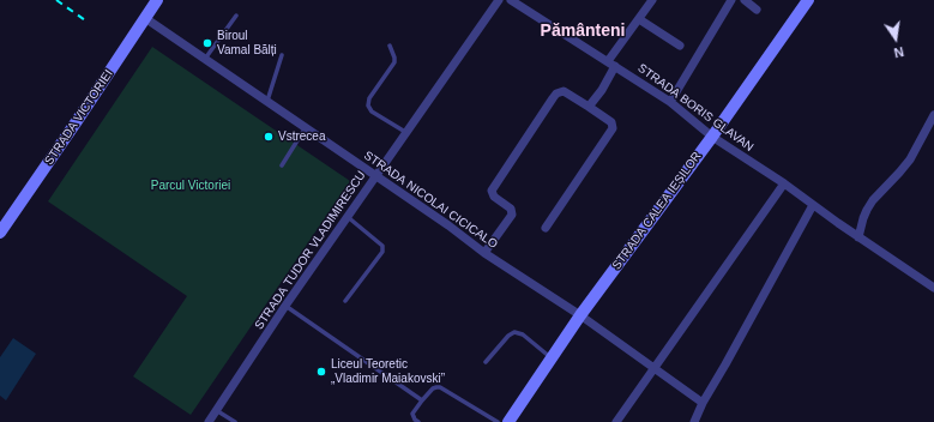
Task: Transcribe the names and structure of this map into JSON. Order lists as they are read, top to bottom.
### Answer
{
  "streets": {
    "street": [
      "STRADA BORIS GLAVAN",
      "STRADA VICTORIEI",
      "STRADA NICOLAI CICICALO",
      "STRADA CALEA IEȘILOR",
      "STRADA TUDOR VLADIMIRESCU"
    ]
  },
  "crossings": [
    ["STRADA BORIS GLAVAN", "STRADA CALEA IEȘILOR"],
    ["STRADA VICTORIEI", "STRADA NICOLAI CICICALO"],
    ["STRADA NICOLAI CICICALO", "STRADA CALEA IEȘILOR"],
    ["STRADA NICOLAI CICICALO", "STRADA TUDOR VLADIMIRESCU"]
  ],
  "districts": ["Pământeni"],
  "parks": ["Parcul Victoriei"],
  "places": ["Biroul Vamal Bălți", "Vstrecea", "Liceul Teoretic „Vladimir Maiakovski”"],
  "north": "bottom"
}
